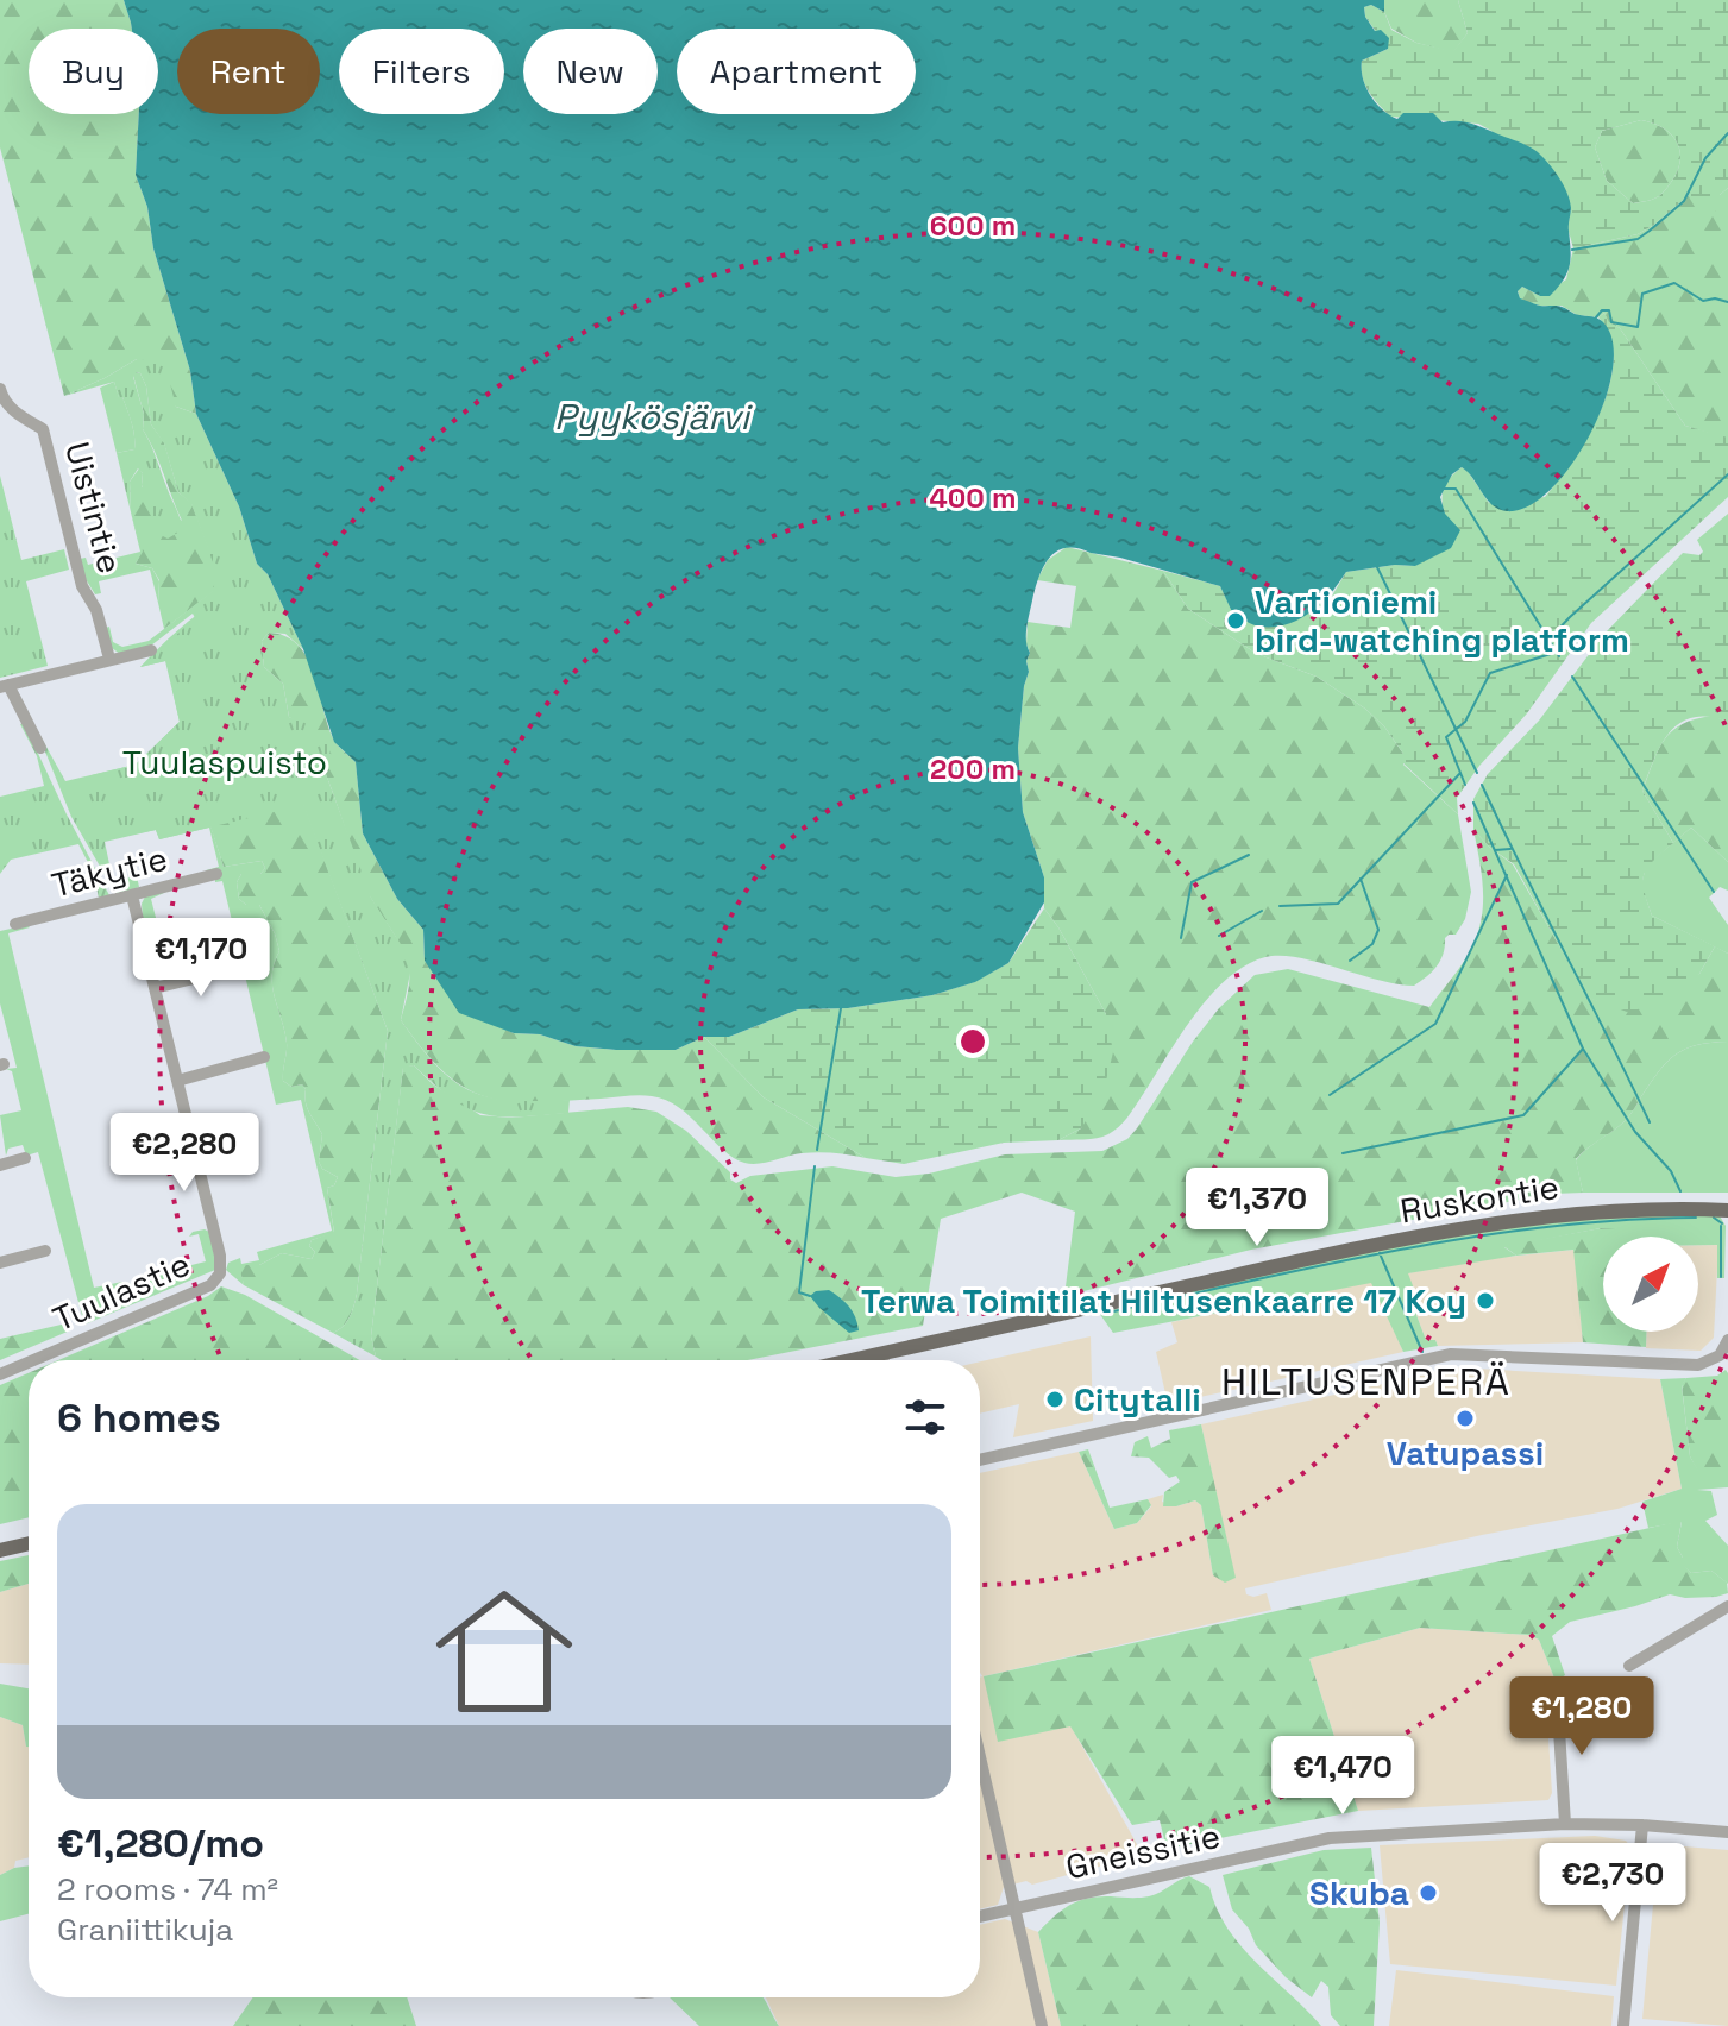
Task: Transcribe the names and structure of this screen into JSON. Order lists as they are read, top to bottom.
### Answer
{
  "streets": {
    "main road": ["Ruskontie"],
    "street": [
      "Uistintie",
      "Täkytie",
      "Tuulastie",
      "Gneissitie"
    ]
  },
  "crossings": [
    ["Täkytie", "Tuulastie"]
  ],
  "districts": ["HILTUSENPERÄ"],
  "water": ["Pyykösjärvi"],
  "parks": ["Tuulaspuisto"],
  "places": [
    "Vartioniemi bird-watching platform",
    "Terwa Toimitilat Hiltusenkaarre 17 Koy",
    "Citytalli",
    "Vatupassi",
    "Skuba"
  ],
  "north": "top right",
  "page": {
    "chip": [
      "Buy",
      "Rent",
      "Filters",
      "New",
      "Apartment"
    ],
    "price": [
      "€1,170",
      "€2,280",
      "€1,370",
      "€1,280",
      "€1,470",
      "€2,730"
    ],
    "heading": "6 homes",
    "list": [
      {
        "name": "€1,280/mo",
        "note": "2 rooms · 74 m² · Graniittikuja"
      }
    ]
  },
  "rings": ["600 m", "400 m", "200 m"]
}
